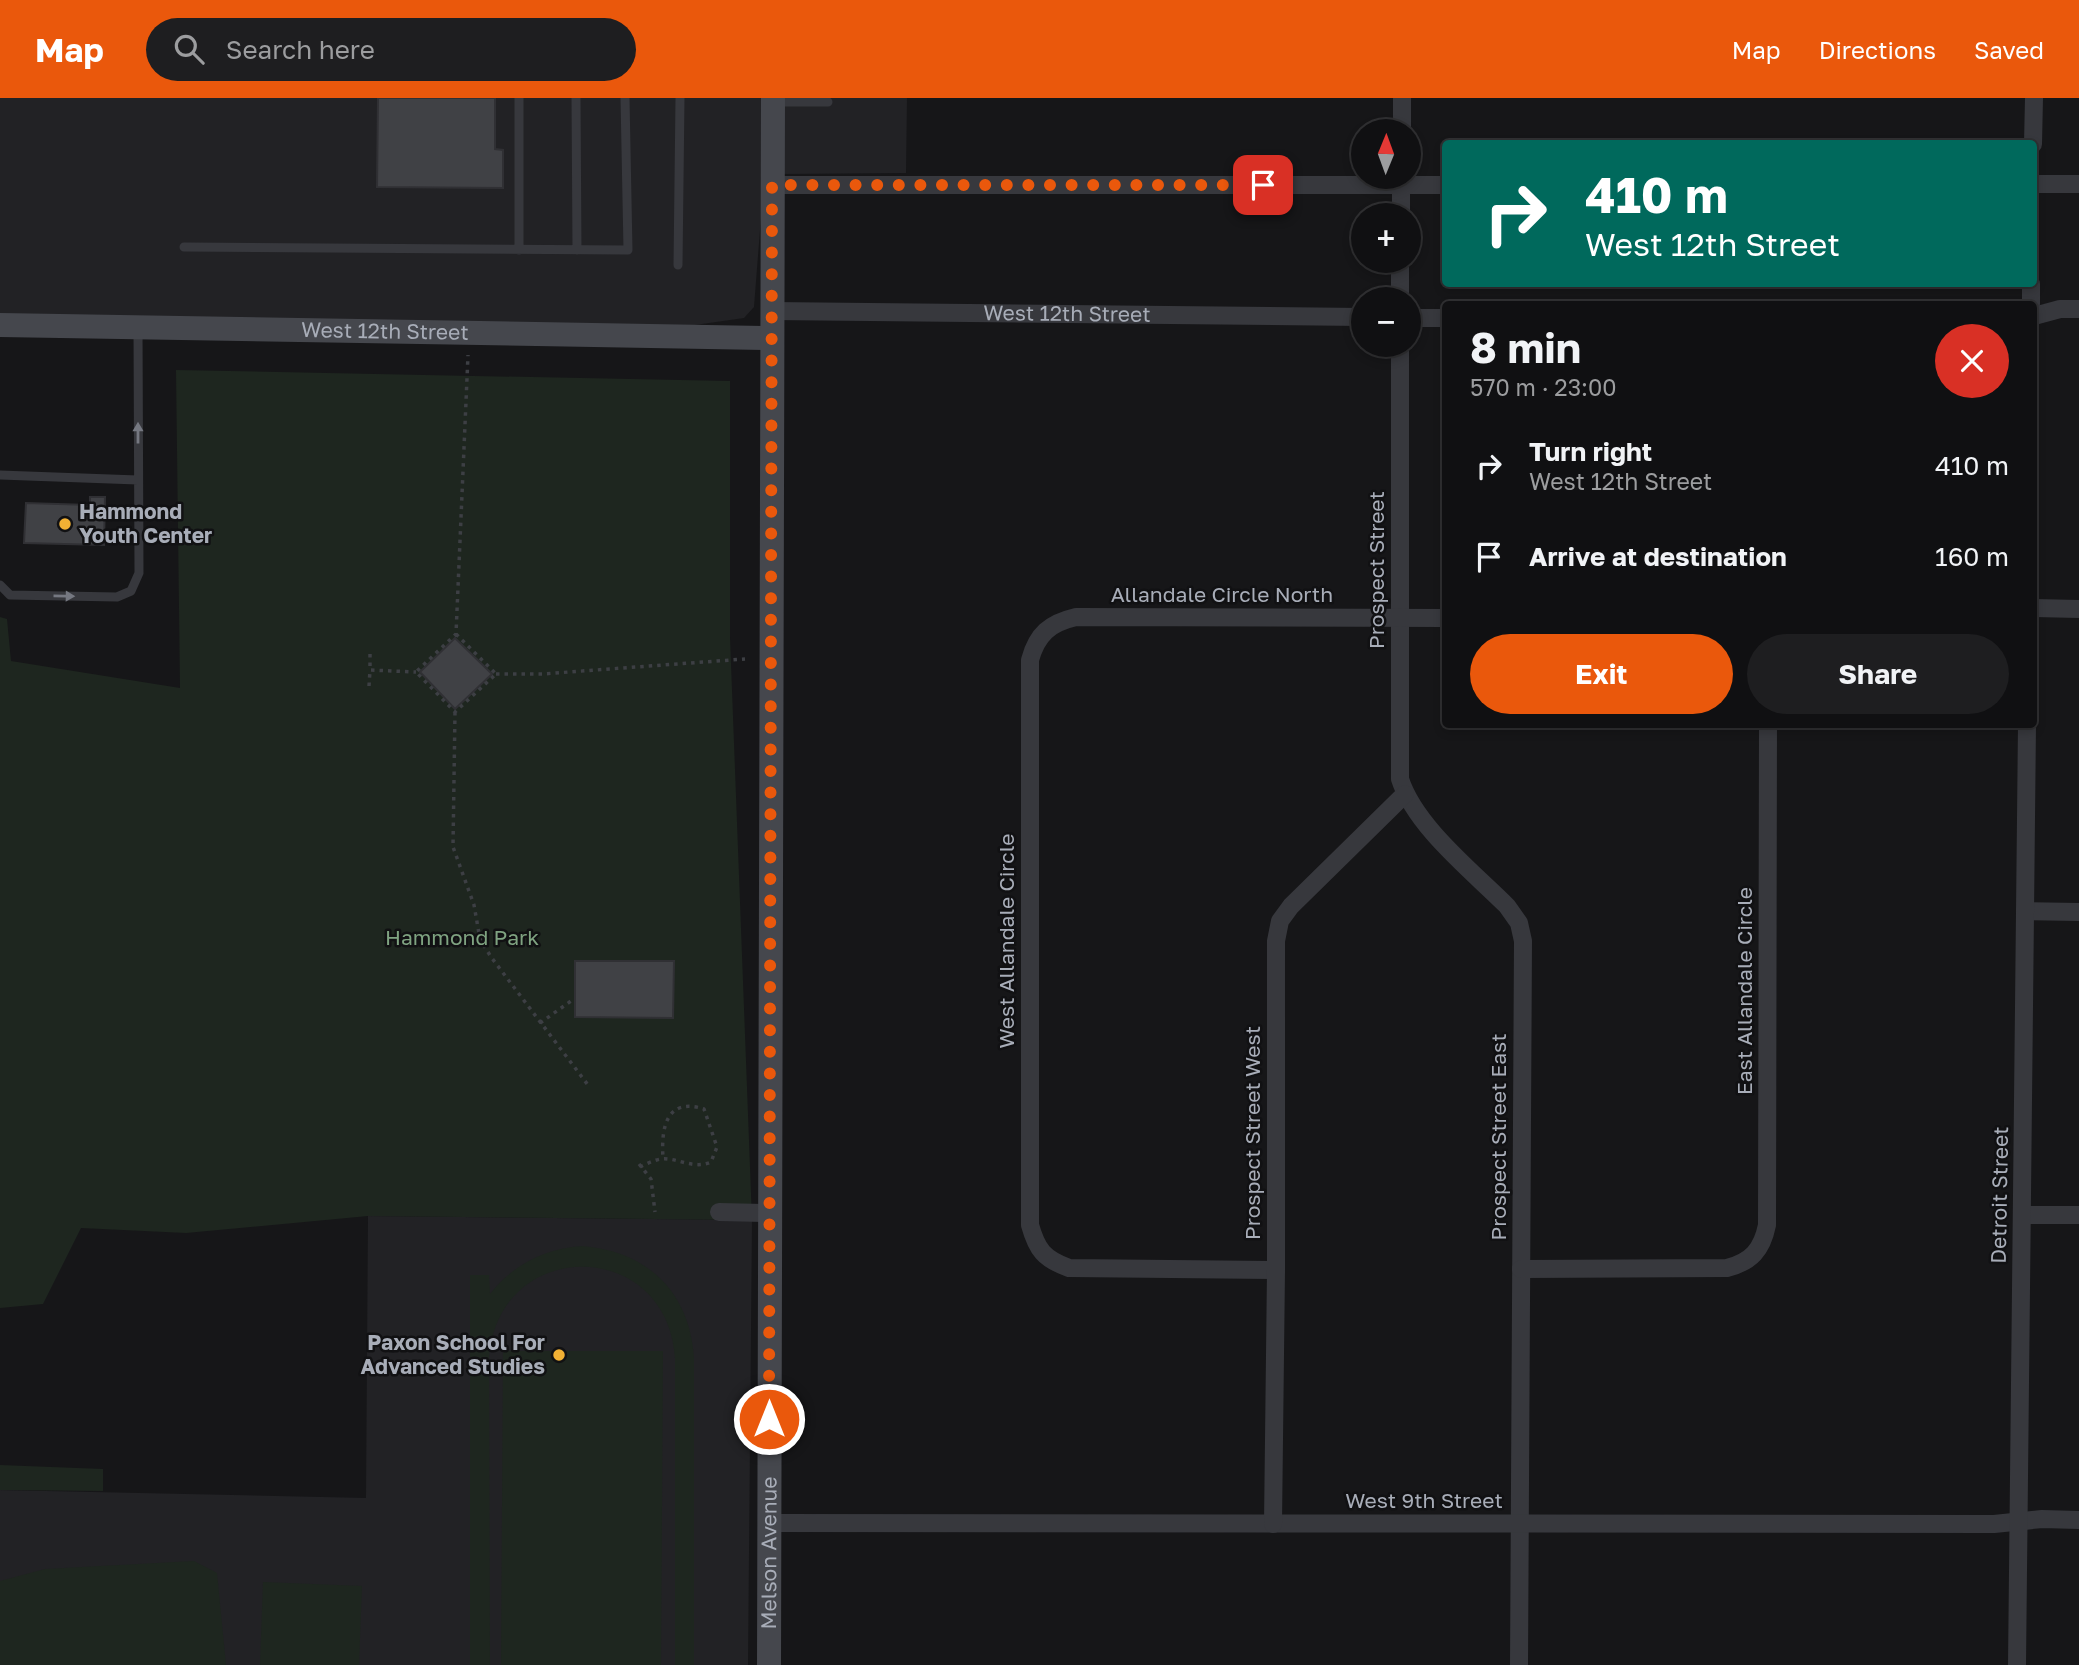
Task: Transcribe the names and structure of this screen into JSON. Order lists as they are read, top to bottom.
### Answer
{
  "streets": {
    "street": [
      "West 12th Street",
      "Prospect Street",
      "Allandale Circle North",
      "West Allandale Circle",
      "East Allandale Circle",
      "Prospect Street West",
      "Prospect Street East",
      "Detroit Street",
      "West 9th Street",
      "Melson Avenue"
    ]
  },
  "crossings": [
    ["West 12th Street", "Melson Avenue"],
    ["Prospect Street", "Allandale Circle North"],
    ["Prospect Street", "Prospect Street West"],
    ["Prospect Street", "Prospect Street East"],
    ["Allandale Circle North", "West Allandale Circle"],
    ["West Allandale Circle", "Prospect Street West"],
    ["East Allandale Circle", "Prospect Street East"],
    ["Prospect Street West", "Prospect Street East"],
    ["Prospect Street West", "West 9th Street"],
    ["Prospect Street East", "West 9th Street"],
    ["Detroit Street", "West 9th Street"],
    ["West 9th Street", "Melson Avenue"]
  ],
  "parks": ["Hammond Park"],
  "places": ["Hammond Youth Center", "Paxon School For Advanced Studies"],
  "north": "top",
  "page": {
    "header": "Map",
    "search": "Search here",
    "nav": ["Map", "Directions", "Saved"],
    "map_buttons": ["+", "−"],
    "turn": ["410 m", "West 12th Street"],
    "heading": ["8 min", "570 m · 23:00"],
    "list": [
      {
        "name": "Turn right",
        "note": "West 12th Street",
        "value": "410 m"
      },
      {
        "name": "Arrive at destination",
        "value": "160 m"
      }
    ],
    "buttons": ["Exit", "Share"]
  }
}
